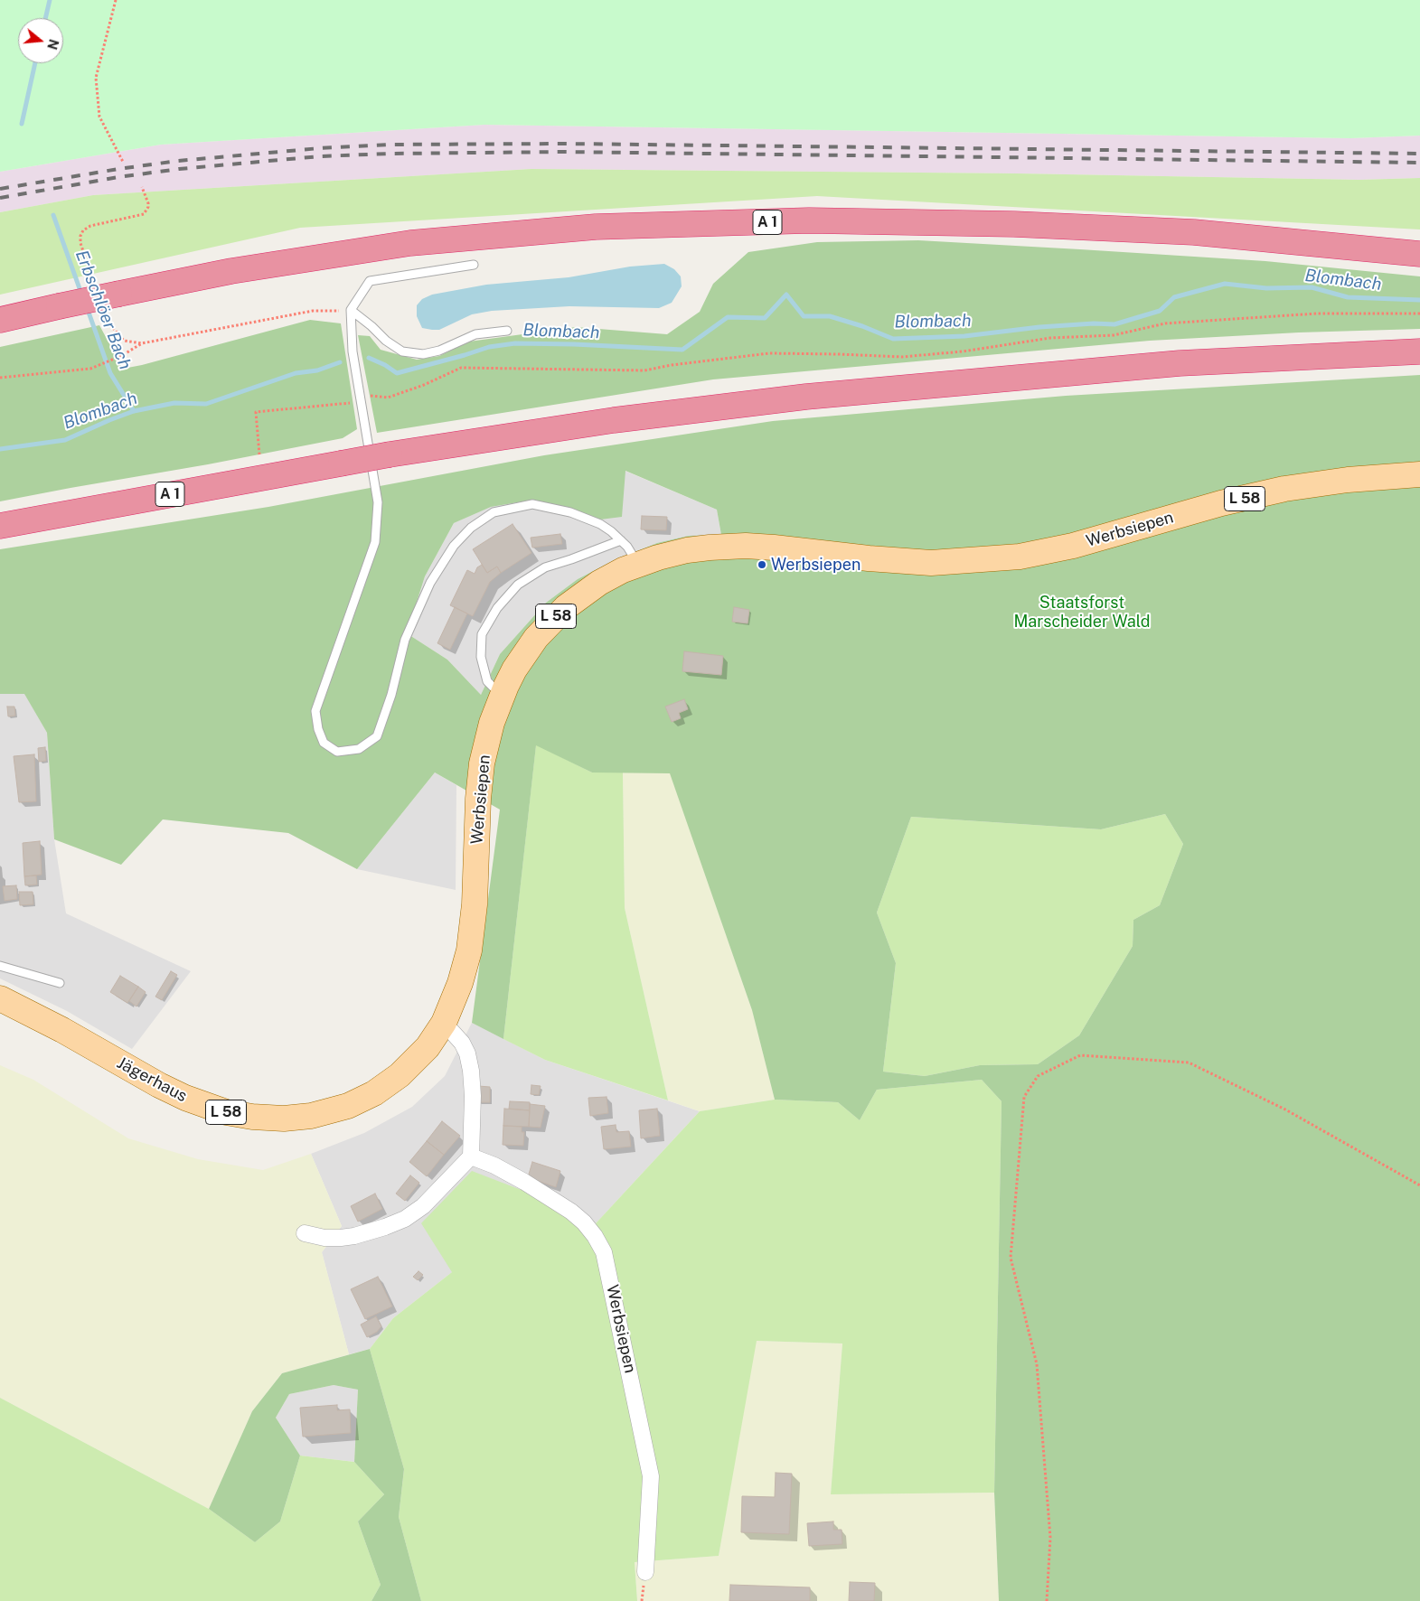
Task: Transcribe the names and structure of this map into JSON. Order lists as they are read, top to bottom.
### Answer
{
  "streets": {
    "highway": ["A 1"],
    "main road": ["L 58", "Werbsiepen", "Jägerhaus"]
  },
  "crossings": [
    ["Werbsiepen", "Jägerhaus"]
  ],
  "water": ["Blombach", "Erbschlöer Bach"],
  "parks": ["Staatsforst Marscheider Wald"],
  "places": ["Werbsiepen"],
  "north": "right"
}
